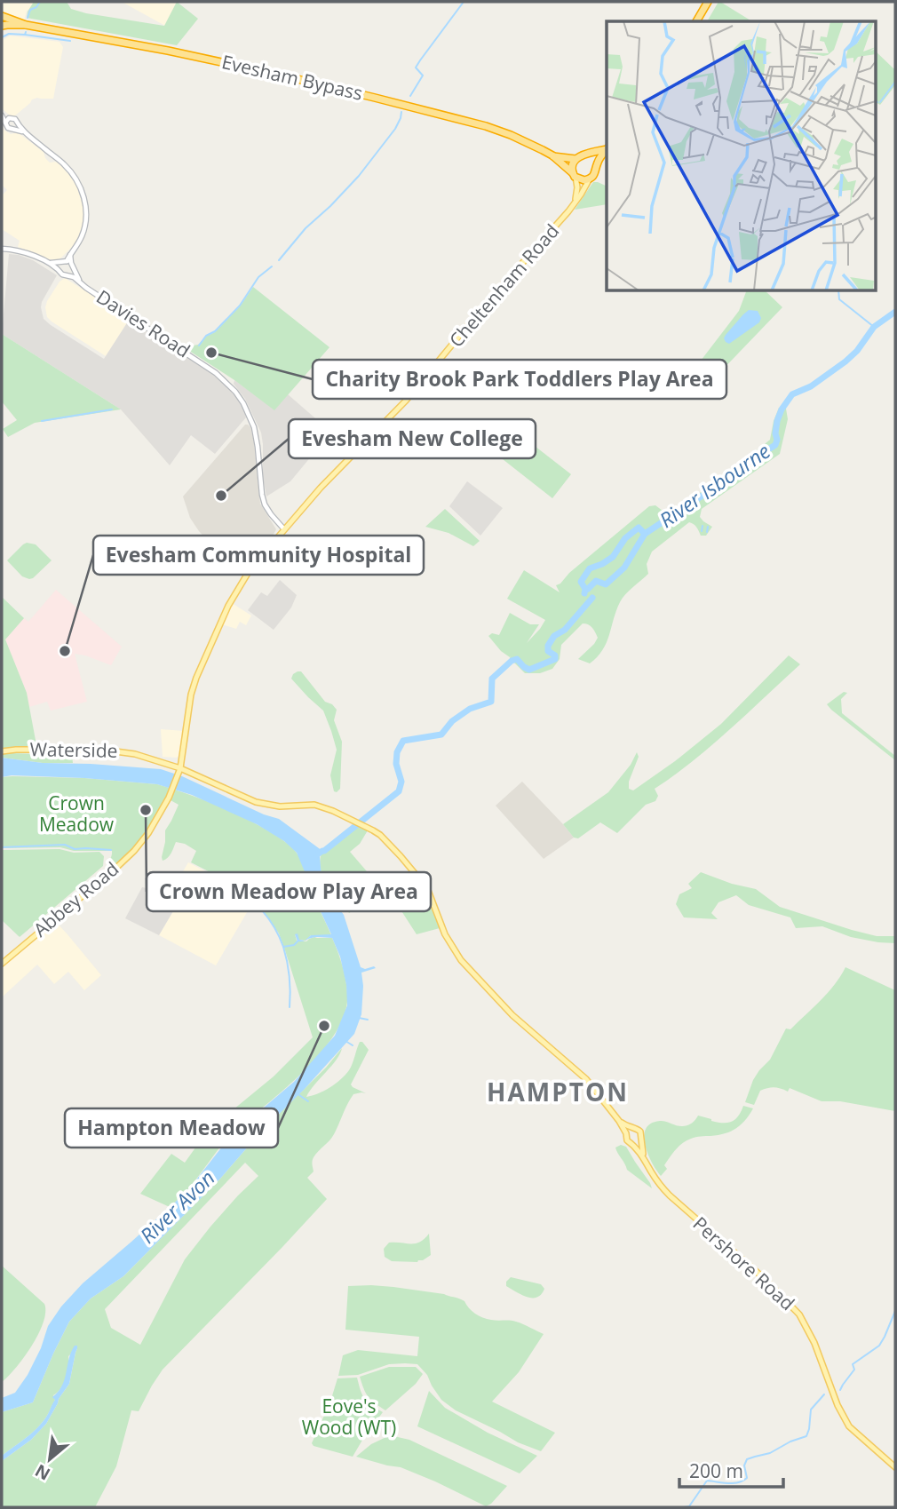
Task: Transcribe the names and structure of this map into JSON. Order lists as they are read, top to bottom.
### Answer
{
  "streets": {
    "highway": ["Evesham Bypass"],
    "main road": [
      "Cheltenham Road",
      "Waterside",
      "Abbey Road",
      "Pershore Road"
    ],
    "street": ["Davies Road"]
  },
  "crossings": [
    ["Evesham Bypass", "Cheltenham Road"],
    ["Cheltenham Road", "Davies Road"],
    ["Cheltenham Road", "Waterside"],
    ["Cheltenham Road", "Abbey Road"],
    ["Cheltenham Road", "Pershore Road"],
    ["Waterside", "Abbey Road"],
    ["Waterside", "Pershore Road"],
    ["Abbey Road", "Pershore Road"]
  ],
  "districts": ["HAMPTON"],
  "water": ["River Isbourne", "River Avon"],
  "parks": ["Crown Meadow", "Eove's Wood (WT)"],
  "places": [
    "Charity Brook Park Toddlers Play Area",
    "Evesham New College",
    "Evesham Community Hospital",
    "Crown Meadow Play Area",
    "Hampton Meadow"
  ],
  "scale_bar": "200 m",
  "north": "bottom left"
}
